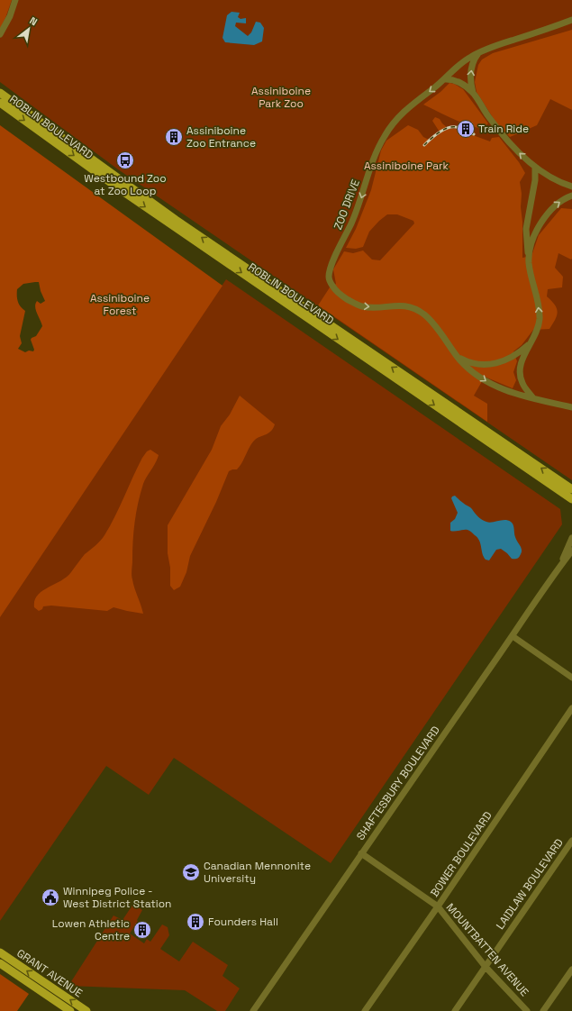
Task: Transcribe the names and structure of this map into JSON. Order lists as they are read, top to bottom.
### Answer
{
  "streets": {
    "main road": ["ROBLIN BOULEVARD", "GRANT AVENUE"],
    "street": [
      "ZOO DRIVE",
      "SHAFTESBURY BOULEVARD",
      "BOWER BOULEVARD",
      "LAIDLAW BOULEVARD",
      "MOUNTBATTEN AVENUE"
    ]
  },
  "crossings": [
    ["SHAFTESBURY BOULEVARD", "MOUNTBATTEN AVENUE"],
    ["BOWER BOULEVARD", "MOUNTBATTEN AVENUE"],
    ["LAIDLAW BOULEVARD", "MOUNTBATTEN AVENUE"]
  ],
  "parks": ["Assiniboine Park Zoo", "Assiniboine Park", "Assiniboine Forest"],
  "places": {
    "building": [
      "Train Ride",
      "Assiniboine Zoo Entrance",
      "Founders Hall",
      "Lowen Athletic Centre"
    ],
    "bus stop": ["Westbound Zoo at Zoo Loop"],
    "school or university": ["Canadian Mennonite University"],
    "public building": ["Winnipeg Police - West District Station"]
  },
  "north": "top right"
}
